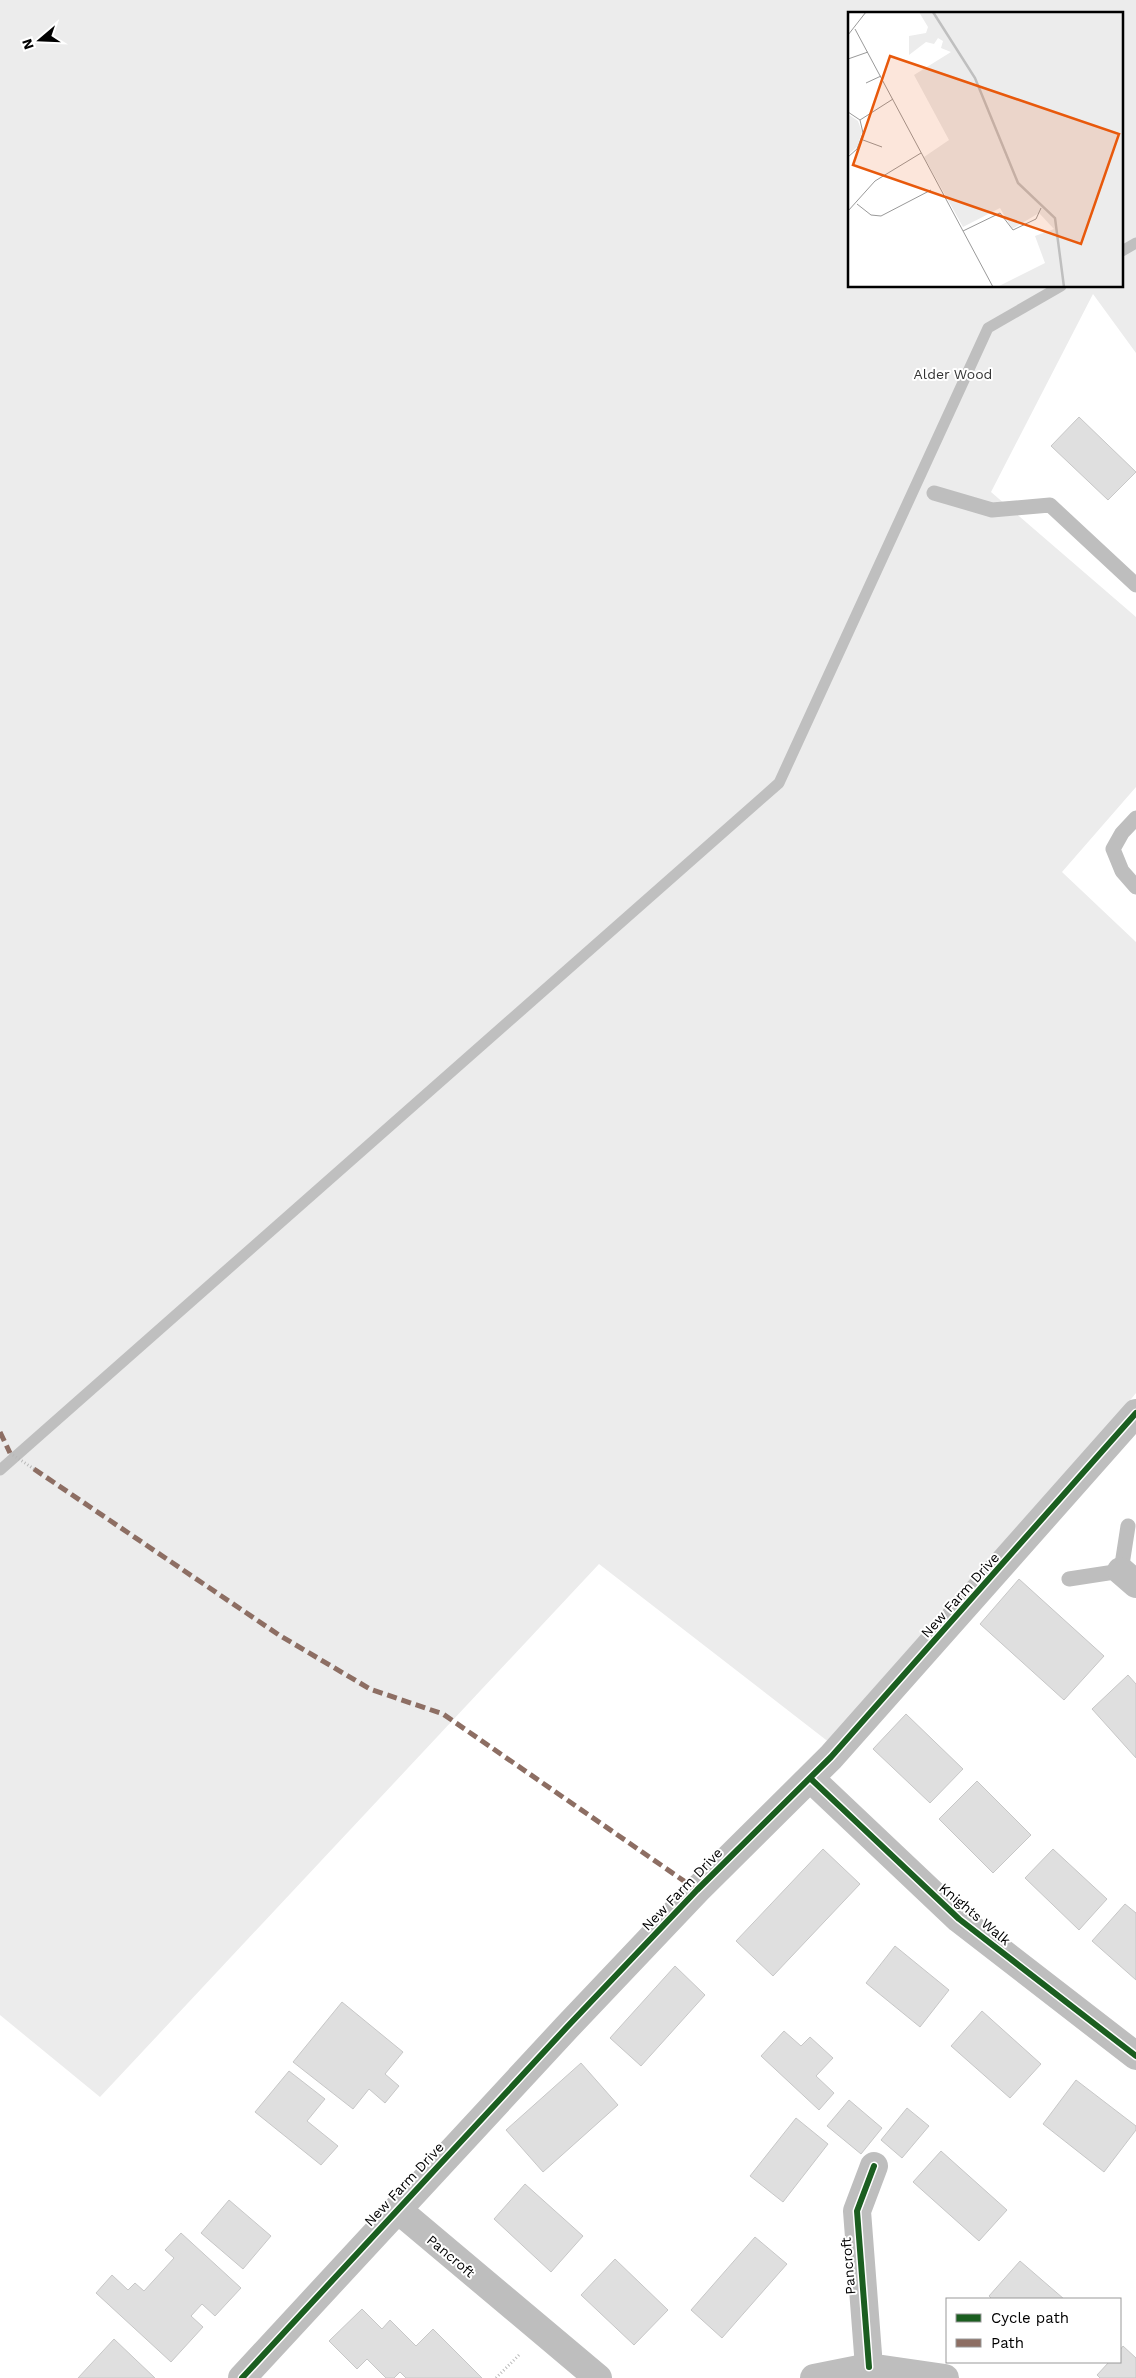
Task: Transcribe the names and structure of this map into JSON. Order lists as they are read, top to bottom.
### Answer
{
  "streets": {
    "street": ["New Farm Drive", "Knights Walk", "Pancroft"]
  },
  "crossings": [
    ["New Farm Drive", "Knights Walk"],
    ["New Farm Drive", "Pancroft"]
  ],
  "parks": ["Alder Wood"],
  "legend": ["Cycle path", "Path"],
  "north": "left"
}
